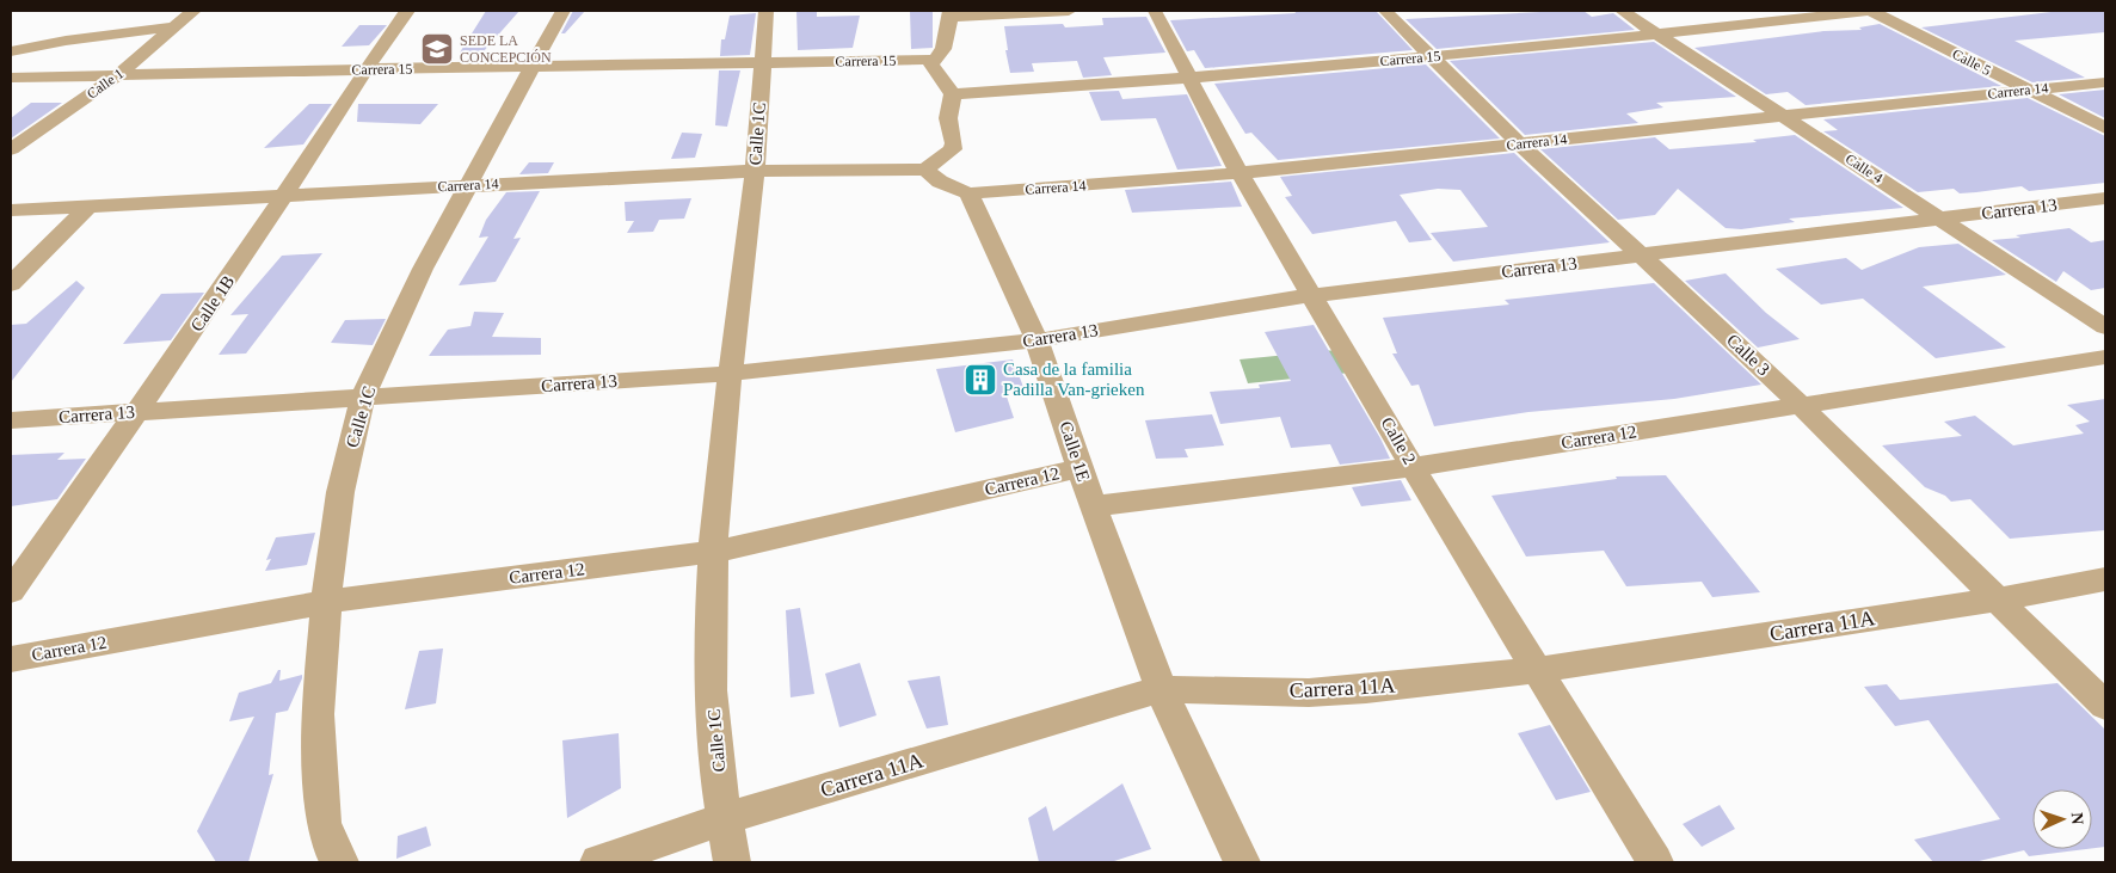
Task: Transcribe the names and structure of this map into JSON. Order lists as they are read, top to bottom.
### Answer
{
  "streets": {
    "street": [
      "Carrera 15",
      "Calle 5",
      "Calle 1",
      "Carrera 14",
      "Calle 1C",
      "Calle 4",
      "Carrera 13",
      "Calle 1B",
      "Calle 3",
      "Carrera 12",
      "Calle 2",
      "Calle 1E",
      "Carrera 11A"
    ]
  },
  "crossings": [
    ["Carrera 15", "Calle 5"],
    ["Carrera 15", "Calle 1"],
    ["Carrera 15", "Calle 1C"],
    ["Carrera 15", "Calle 4"],
    ["Carrera 15", "Calle 1B"],
    ["Carrera 15", "Calle 3"],
    ["Carrera 15", "Calle 2"],
    ["Calle 5", "Carrera 14"],
    ["Carrera 14", "Calle 1C"],
    ["Carrera 14", "Calle 4"],
    ["Carrera 14", "Calle 1B"],
    ["Carrera 14", "Calle 3"],
    ["Carrera 14", "Calle 2"],
    ["Carrera 14", "Calle 1E"],
    ["Calle 1C", "Carrera 13"],
    ["Calle 1C", "Carrera 12"],
    ["Calle 1C", "Carrera 11A"],
    ["Calle 4", "Carrera 13"],
    ["Carrera 13", "Calle 1B"],
    ["Carrera 13", "Calle 3"],
    ["Carrera 13", "Calle 2"],
    ["Carrera 13", "Calle 1E"],
    ["Calle 3", "Carrera 12"],
    ["Calle 3", "Carrera 11A"],
    ["Carrera 12", "Calle 2"],
    ["Carrera 12", "Calle 1E"],
    ["Calle 2", "Carrera 11A"],
    ["Calle 1E", "Carrera 11A"]
  ],
  "places": {
    "school or university": ["SEDE LA CONCEPCIÓN"],
    "building": ["Casa de la familia Padilla Van-grieken"]
  },
  "north": "right"
}
